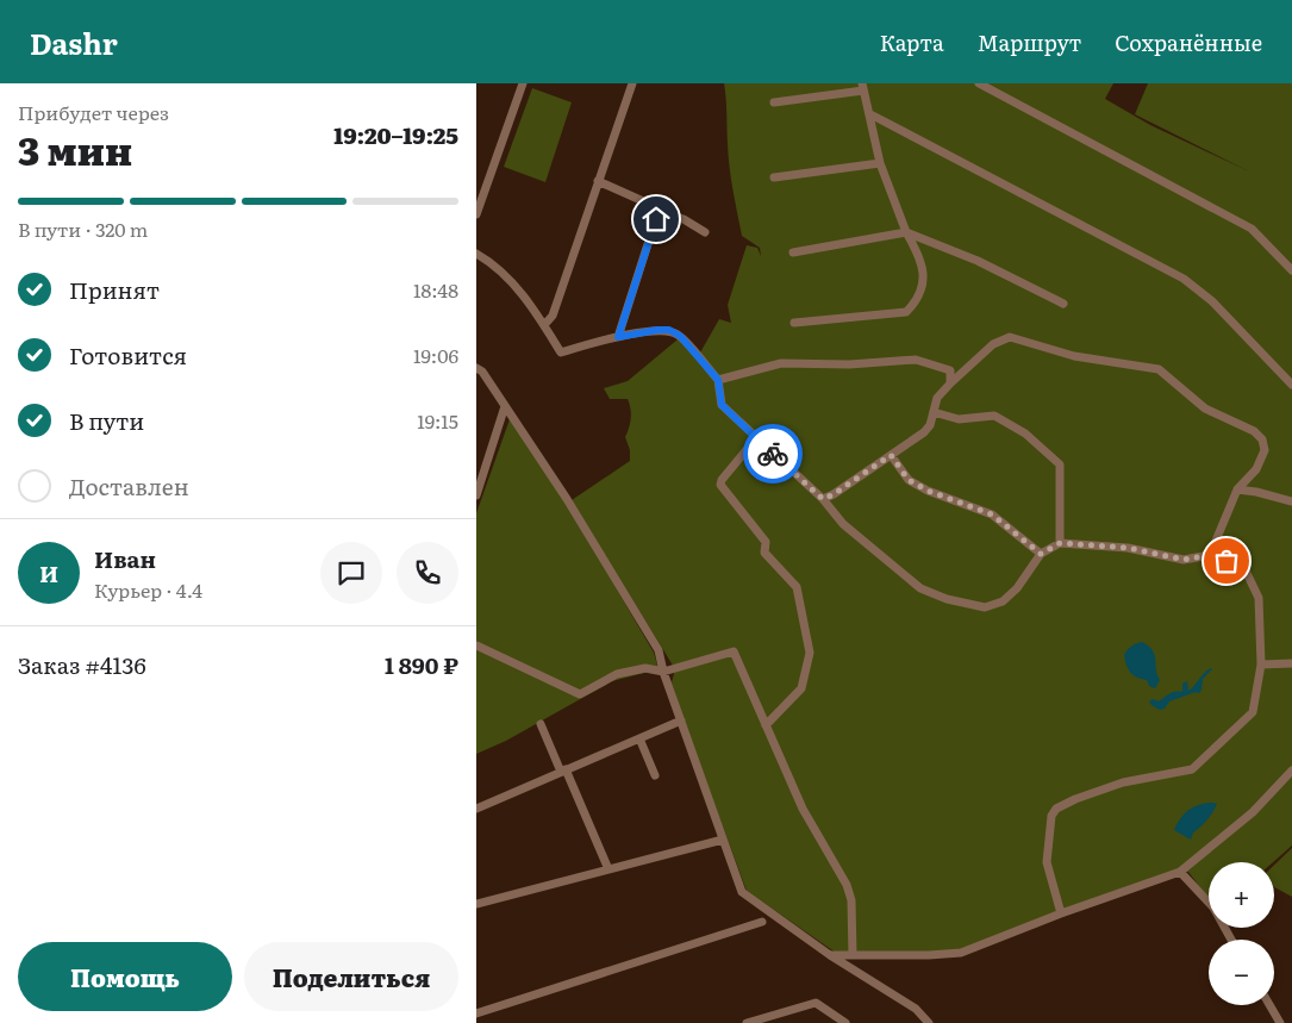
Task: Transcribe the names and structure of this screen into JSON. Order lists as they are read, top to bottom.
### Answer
{
  "page": {
    "header": "Dashr",
    "nav": ["Карта", "Маршрут", "Сохранённые"],
    "heading": ["3 мин", "Прибудет через", "19:20–19:25"],
    "panel": [
      "Иван",
      "Курьер · 4.4",
      "Заказ #4136",
      "1 890 ₽"
    ],
    "bar": "В пути · 320 m",
    "list": [
      ["Принят", "18:48"],
      ["Готовится", "19:06"],
      ["В пути", "19:15"],
      "Доставлен"
    ],
    "round": "И",
    "map_buttons": ["+", "−"],
    "buttons": ["Помощь", "Поделиться"]
  }
}
